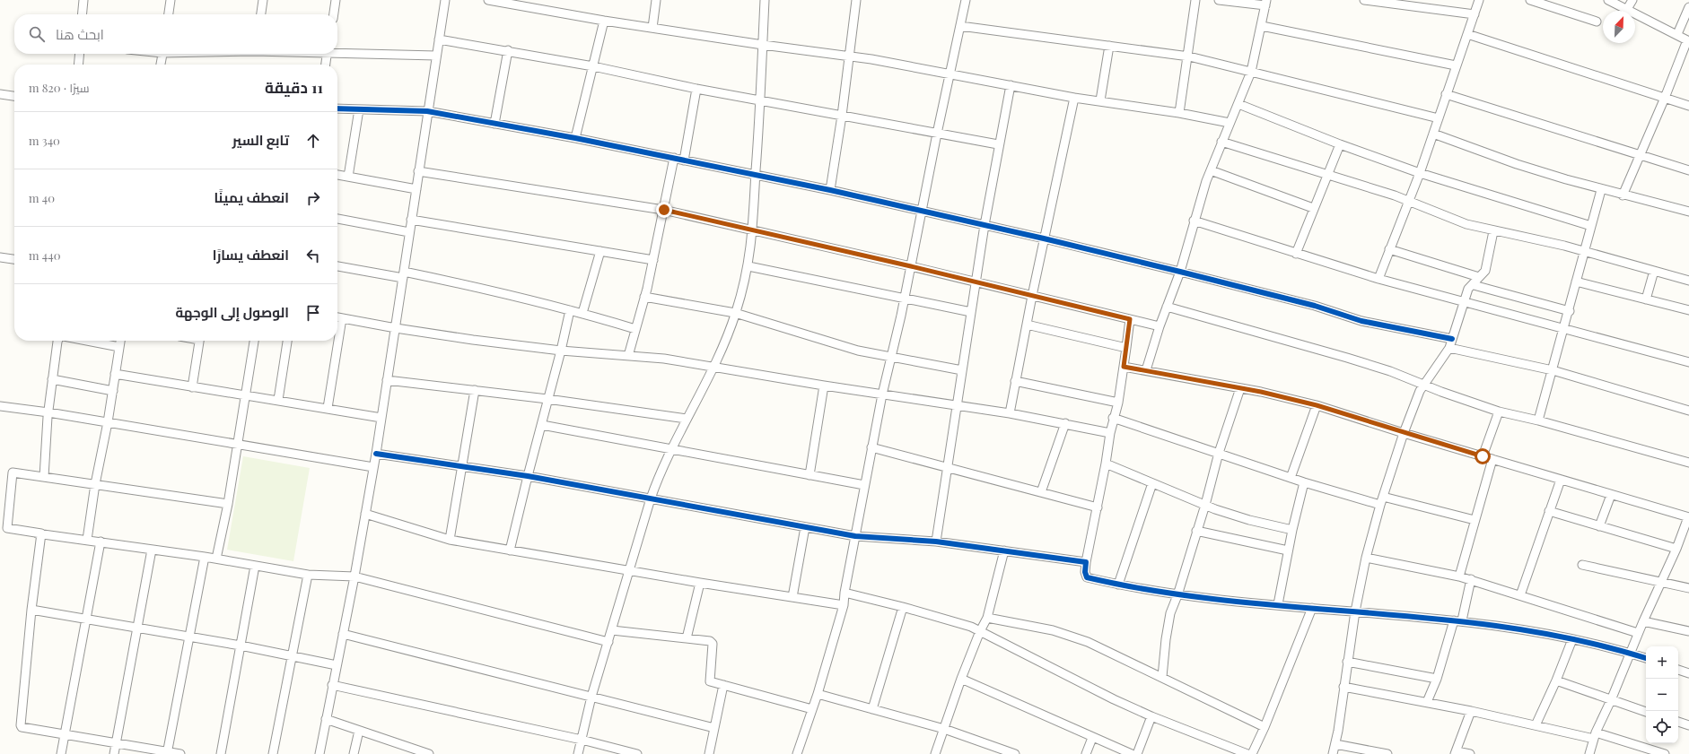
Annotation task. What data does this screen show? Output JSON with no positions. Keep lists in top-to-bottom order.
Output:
{
  "north": "top right",
  "page": {
    "search": "ابحث هنا",
    "heading": ["11 دقيقة", "سيرًا · 820 m"],
    "list": [
      ["تابع السير", "340 m"],
      ["انعطف يمينًا", "40 m"],
      ["انعطف يسارًا", "440 m"],
      "الوصول إلى الوجهة"
    ],
    "map_buttons": ["+", "−"]
  }
}
